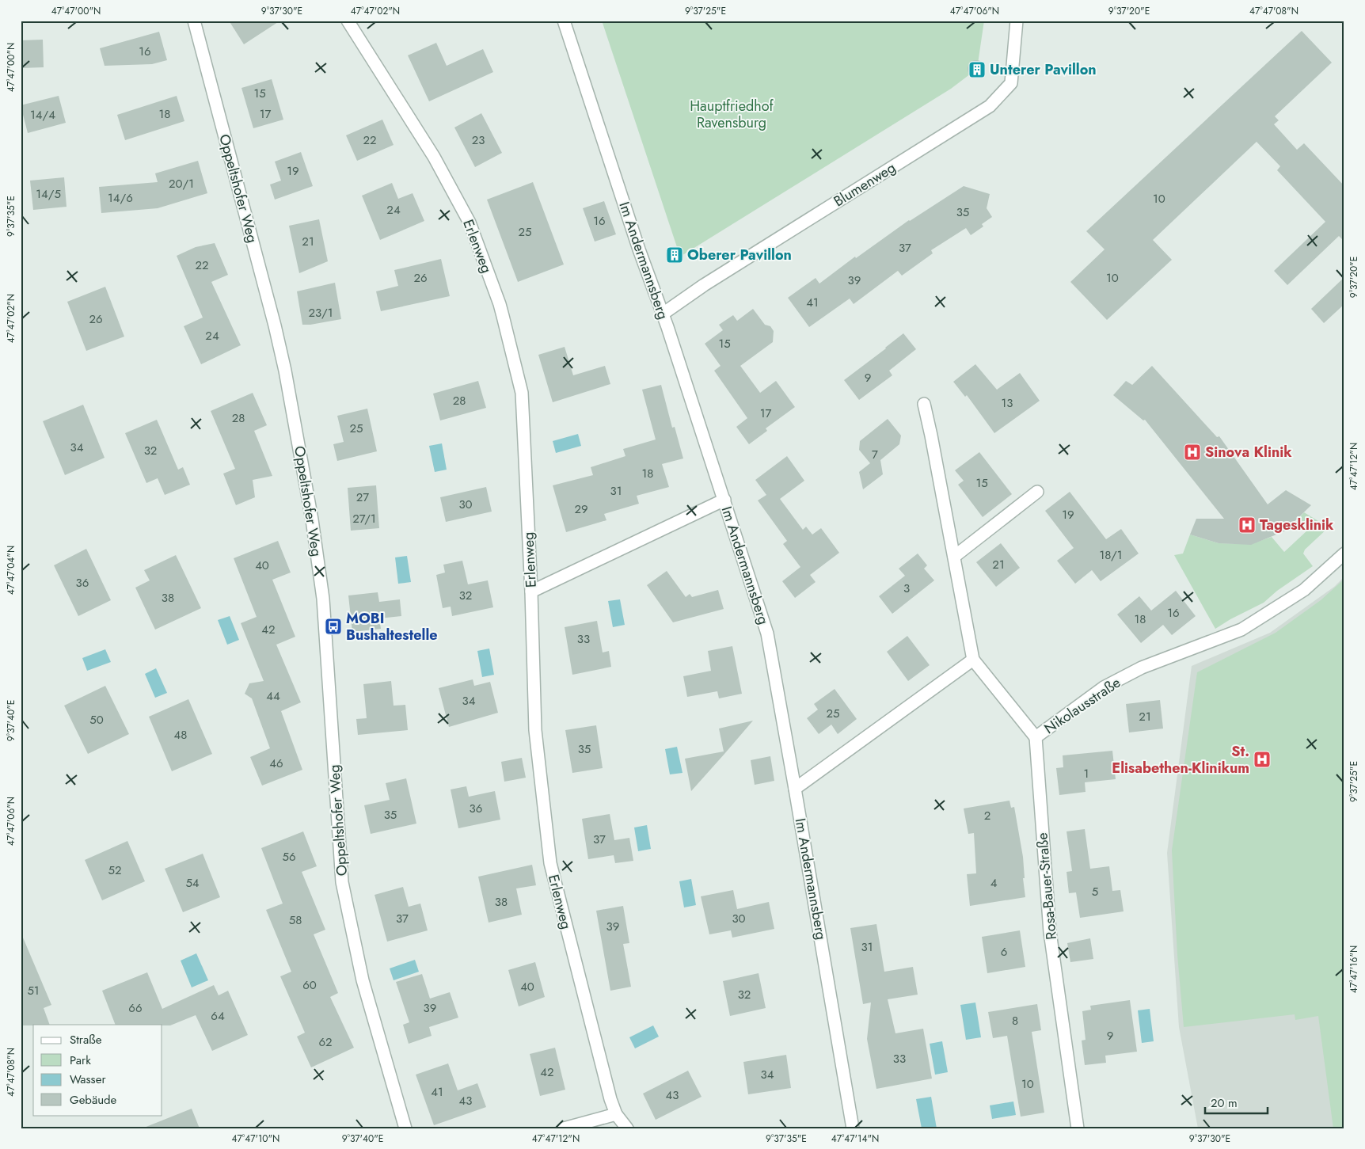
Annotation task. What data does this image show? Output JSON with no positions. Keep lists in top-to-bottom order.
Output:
{
  "streets": {
    "street": [
      "Blumenweg",
      "Oppeltshofer Weg",
      "Erlenweg",
      "Im Andermannsberg",
      "Nikolausstraße",
      "Rosa-Bauer-Straße"
    ]
  },
  "crossings": [
    ["Blumenweg", "Im Andermannsberg"],
    ["Nikolausstraße", "Rosa-Bauer-Straße"]
  ],
  "parks": ["Hauptfriedhof Ravensburg"],
  "places": {
    "building": ["Unterer Pavillon", "Oberer Pavillon"],
    "hospital": ["Sinova Klinik", "Tagesklinik", "St. Elisabethen-Klinikum"],
    "bus stop": ["MOBI Bushaltestelle"]
  },
  "house_numbers": [
    "16",
    "15",
    "18",
    "17",
    "14/4",
    "22",
    "23",
    "19",
    "20/1",
    "14/5",
    "14/6",
    "10",
    "24",
    "35",
    "16",
    "25",
    "21",
    "37",
    "22",
    "26",
    "10",
    "39",
    "41",
    "23/1",
    "26",
    "24",
    "15",
    "9",
    "28",
    "13",
    "17",
    "28",
    "25",
    "34",
    "32",
    "7",
    "18",
    "15",
    "31",
    "27",
    "30",
    "29",
    "19",
    "27/1",
    "18/1",
    "21",
    "40",
    "36",
    "3",
    "32",
    "38",
    "16",
    "18",
    "42",
    "33",
    "44",
    "34",
    "25",
    "21",
    "50",
    "48",
    "35",
    "46",
    "1",
    "36",
    "35",
    "2",
    "37",
    "56",
    "52",
    "54",
    "4",
    "5",
    "38",
    "37",
    "30",
    "58",
    "39",
    "31",
    "6",
    "60",
    "40",
    "51",
    "32",
    "66",
    "39",
    "64",
    "8",
    "9",
    "62",
    "33",
    "42",
    "34",
    "10",
    "41",
    "43",
    "43"
  ],
  "legend": [
    "Straße",
    "Park",
    "Wasser",
    "Gebäude"
  ],
  "scale_bar": "20 m",
  "coordinates": [
    "47°47'00\"N",
    "9°37'30\"E",
    "47°47'02\"N",
    "9°37'25\"E",
    "47°47'06\"N",
    "9°37'20\"E",
    "47°47'08\"N",
    "9°37'35\"E",
    "47°47'12\"N",
    "47°47'04\"N",
    "9°37'40\"E",
    "47°47'16\"N",
    "47°47'10\"N",
    "47°47'14\"N"
  ]
}
